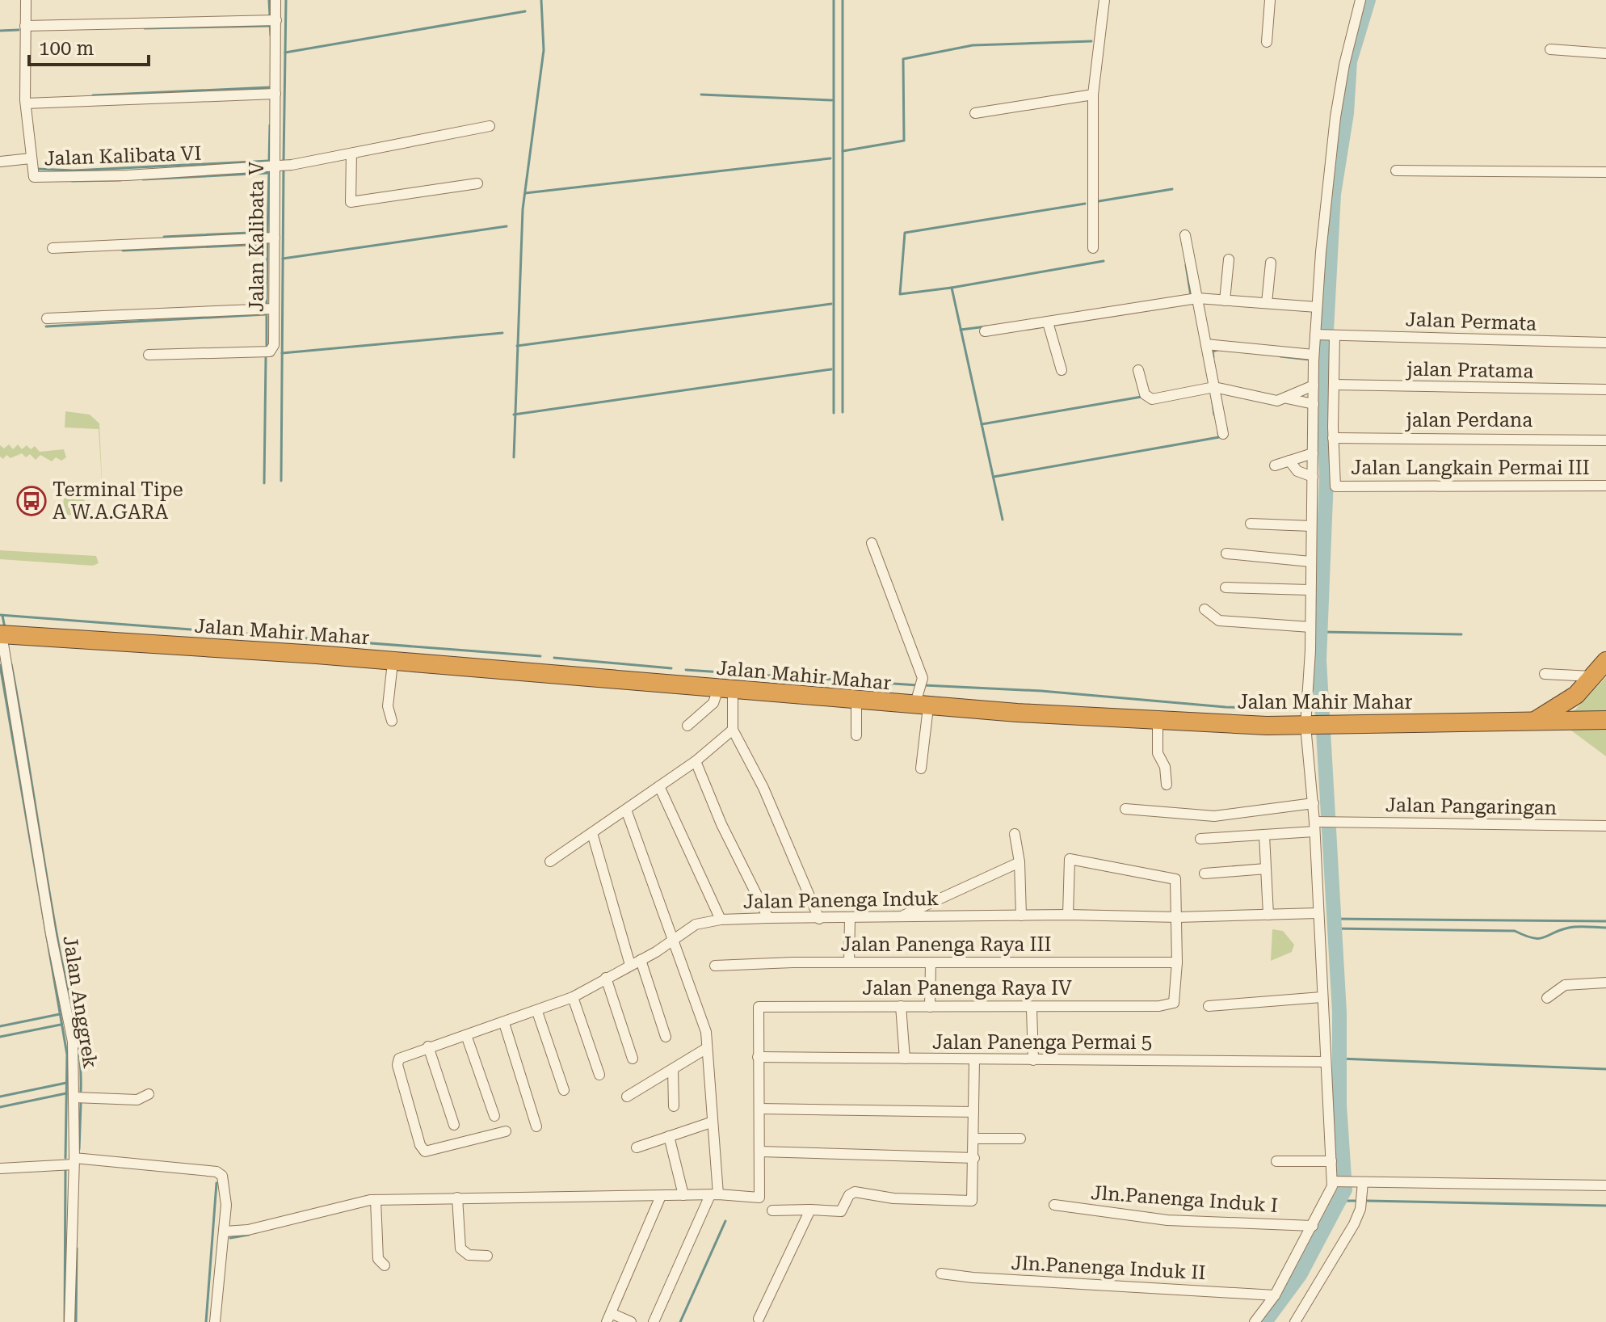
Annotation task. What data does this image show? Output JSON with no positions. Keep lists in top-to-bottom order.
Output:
{
  "streets": {
    "highway": ["Jalan Mahir Mahar"],
    "street": [
      "Jalan Kalibata VI",
      "Jalan Kalibata V",
      "Jalan Permata",
      "jalan Pratama",
      "jalan Perdana",
      "Jalan Langkain Permai III",
      "Jalan Pangaringan",
      "Jalan Panenga Induk",
      "Jalan Panenga Raya III",
      "Jalan Panenga Raya IV",
      "Jalan Anggrek",
      "Jalan Panenga Permai 5",
      "Jln.Panenga Induk I",
      "Jln.Panenga Induk II"
    ]
  },
  "crossings": [
    ["Jalan Kalibata VI", "Jalan Kalibata V"],
    ["jalan Perdana", "Jalan Langkain Permai III"],
    ["Jalan Mahir Mahar", "Jalan Anggrek"],
    ["Jalan Panenga Raya III", "Jalan Panenga Raya IV"],
    ["Jalan Panenga Raya IV", "Jalan Panenga Permai 5"]
  ],
  "places": {
    "bus stop": ["Terminal Tipe A W.A.GARA"]
  },
  "scale_bar": "100 m"
}
